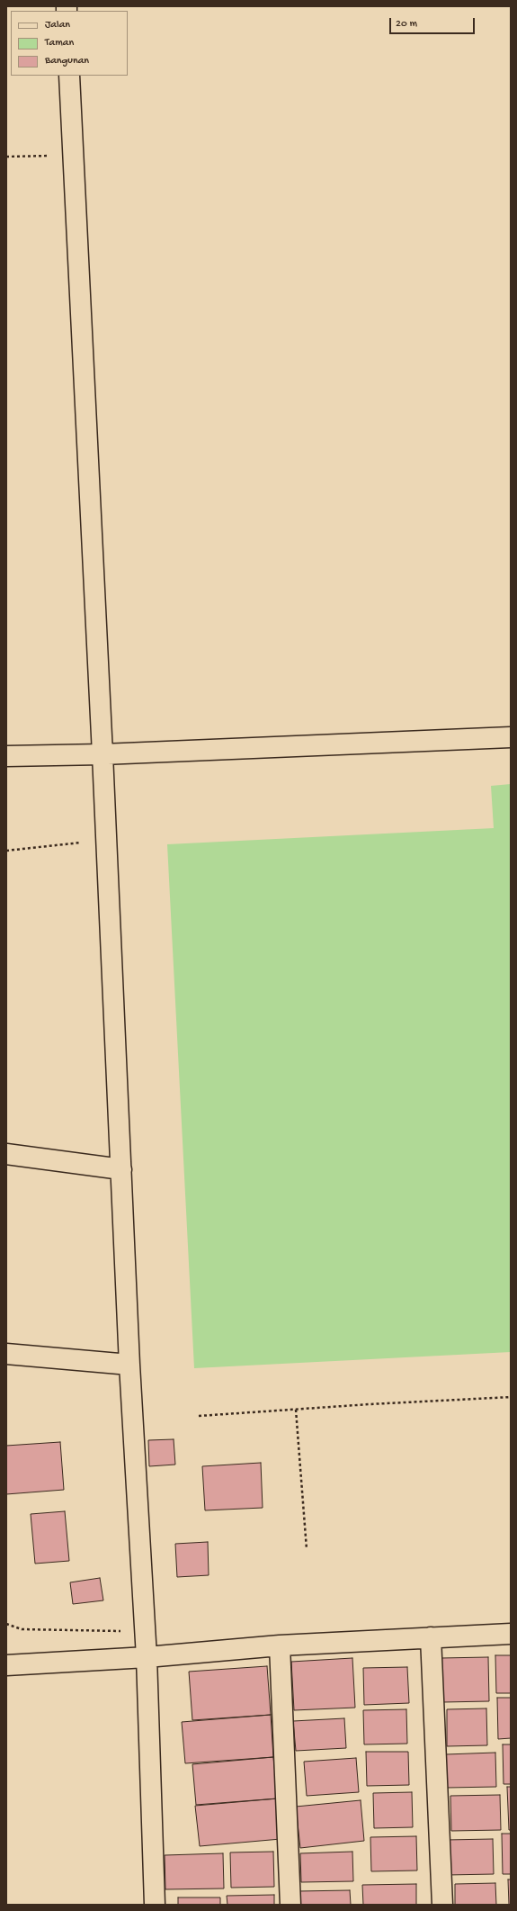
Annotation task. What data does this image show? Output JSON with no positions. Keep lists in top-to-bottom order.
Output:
{
  "legend": ["Jalan", "Taman", "Bangunan"],
  "scale_bar": "20 m"
}
